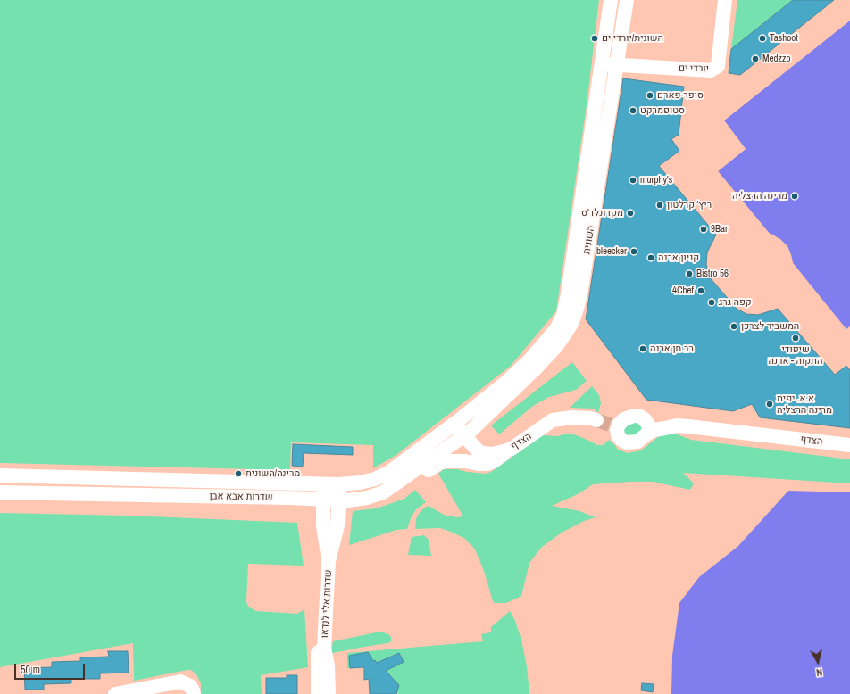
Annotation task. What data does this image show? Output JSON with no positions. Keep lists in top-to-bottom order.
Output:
{
  "streets": {
    "street": [
      "יורדי ים",
      "השונית",
      "הצדף",
      "שדרות אבא אבן",
      "שדרות אלי לנדאו"
    ]
  },
  "crossings": [
    ["יורדי ים", "השונית"],
    ["השונית", "הצדף"],
    ["השונית", "שדרות אבא אבן"],
    ["הצדף", "שדרות אבא אבן"],
    ["שדרות אבא אבן", "שדרות אלי לנדאו"]
  ],
  "places": [
    "השונית/יורדי ים",
    "Tashoot",
    "Medzzo",
    "סופר-פארם",
    "סטופמרקט",
    "murphy's",
    "מרינה הרצליה",
    "ריץ׳ קרלטון",
    "מקדונלד'ס",
    "9Bar",
    "bleecker",
    "קניון ארנה",
    "Bistro 56",
    "4Chef",
    "קפה גרג",
    "המשביר לצרכן",
    "שיפודי התקוה - ארנה",
    "רב חן ארנה",
    "א.א. יפית מרינה הרצליה",
    "מרינה/השונית"
  ],
  "scale_bar": "50 m",
  "north": "bottom"
}
